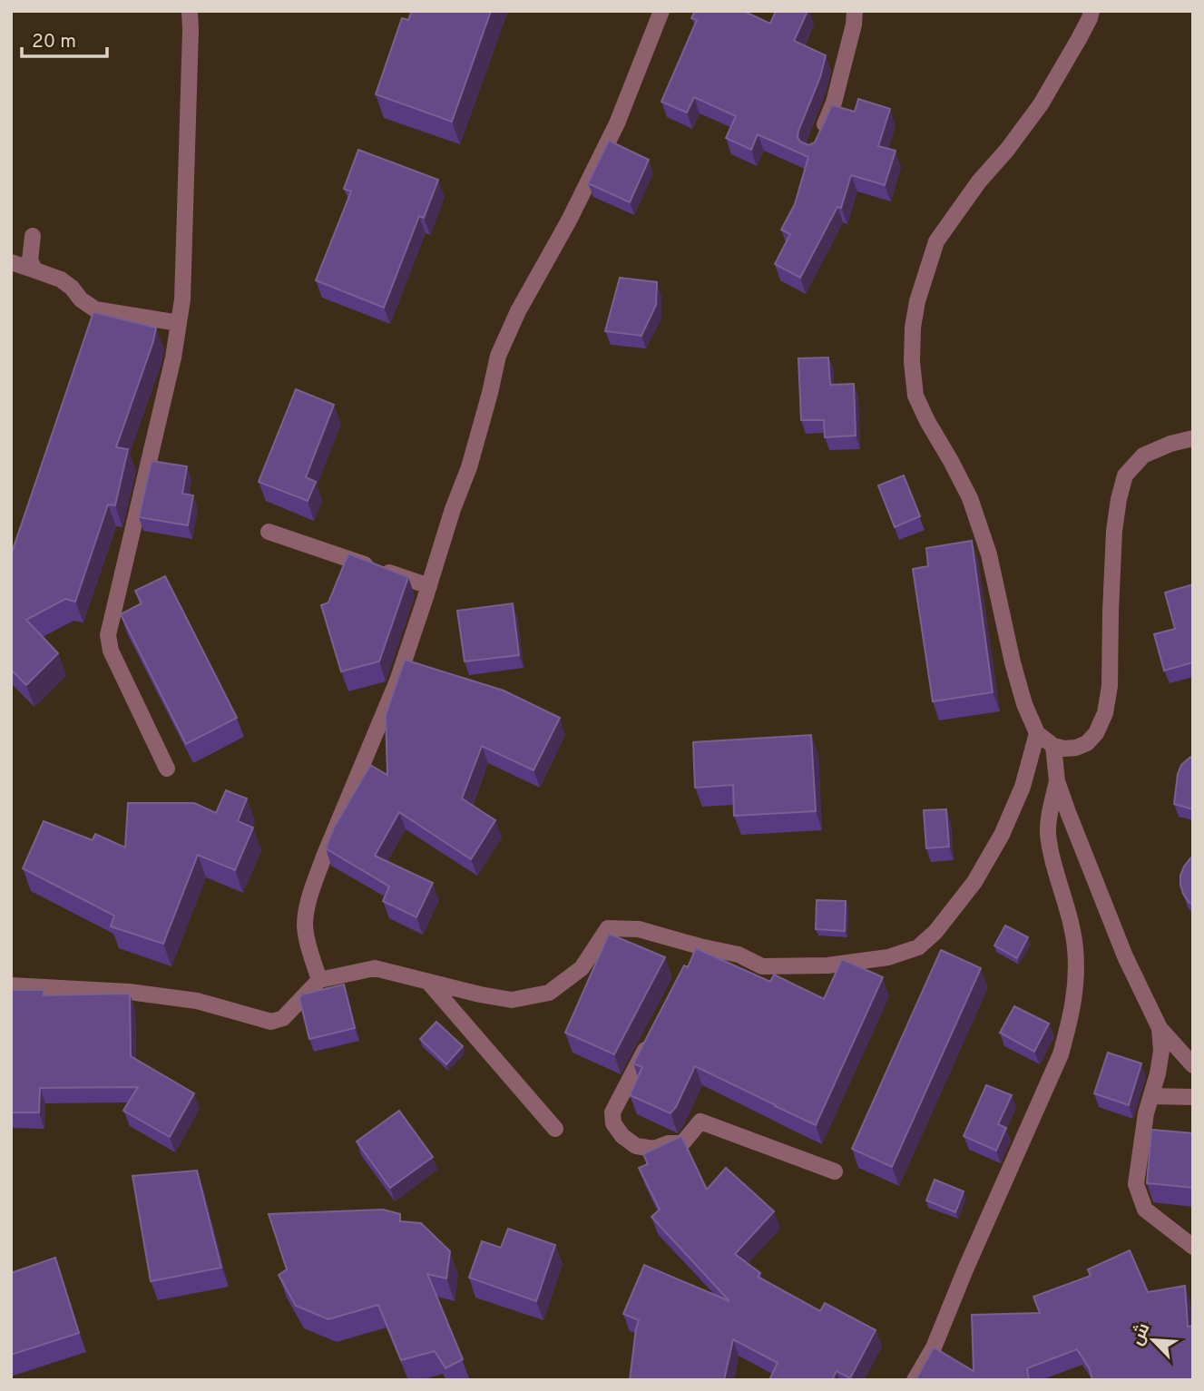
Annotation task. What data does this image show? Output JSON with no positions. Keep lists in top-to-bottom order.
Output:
{
  "scale_bar": "20 m",
  "north": "top left"
}
